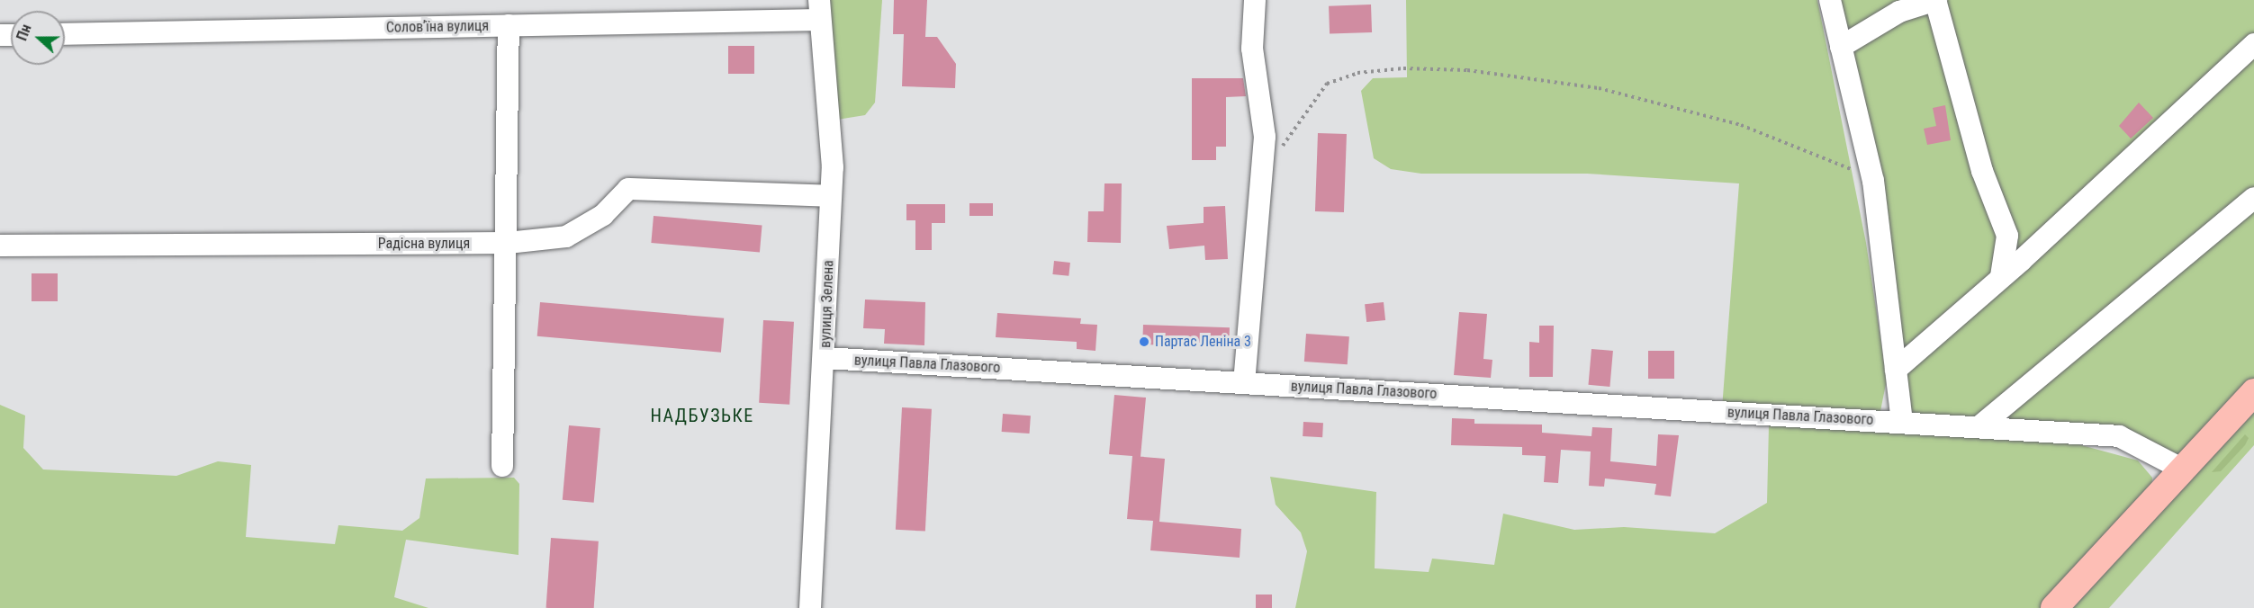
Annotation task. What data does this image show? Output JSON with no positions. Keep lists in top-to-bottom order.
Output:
{
  "streets": {
    "street": [
      "Соловʼїна вулиця",
      "Радісна вулиця",
      "вулиця Зелена",
      "вулиця Павла Глазового"
    ]
  },
  "crossings": [
    ["Соловʼїна вулиця", "вулиця Зелена"],
    ["Радісна вулиця", "вулиця Зелена"],
    ["вулиця Зелена", "вулиця Павла Глазового"]
  ],
  "districts": ["НАДБУЗЬКЕ"],
  "places": ["Партас Леніна 3"],
  "north": "left"
}
